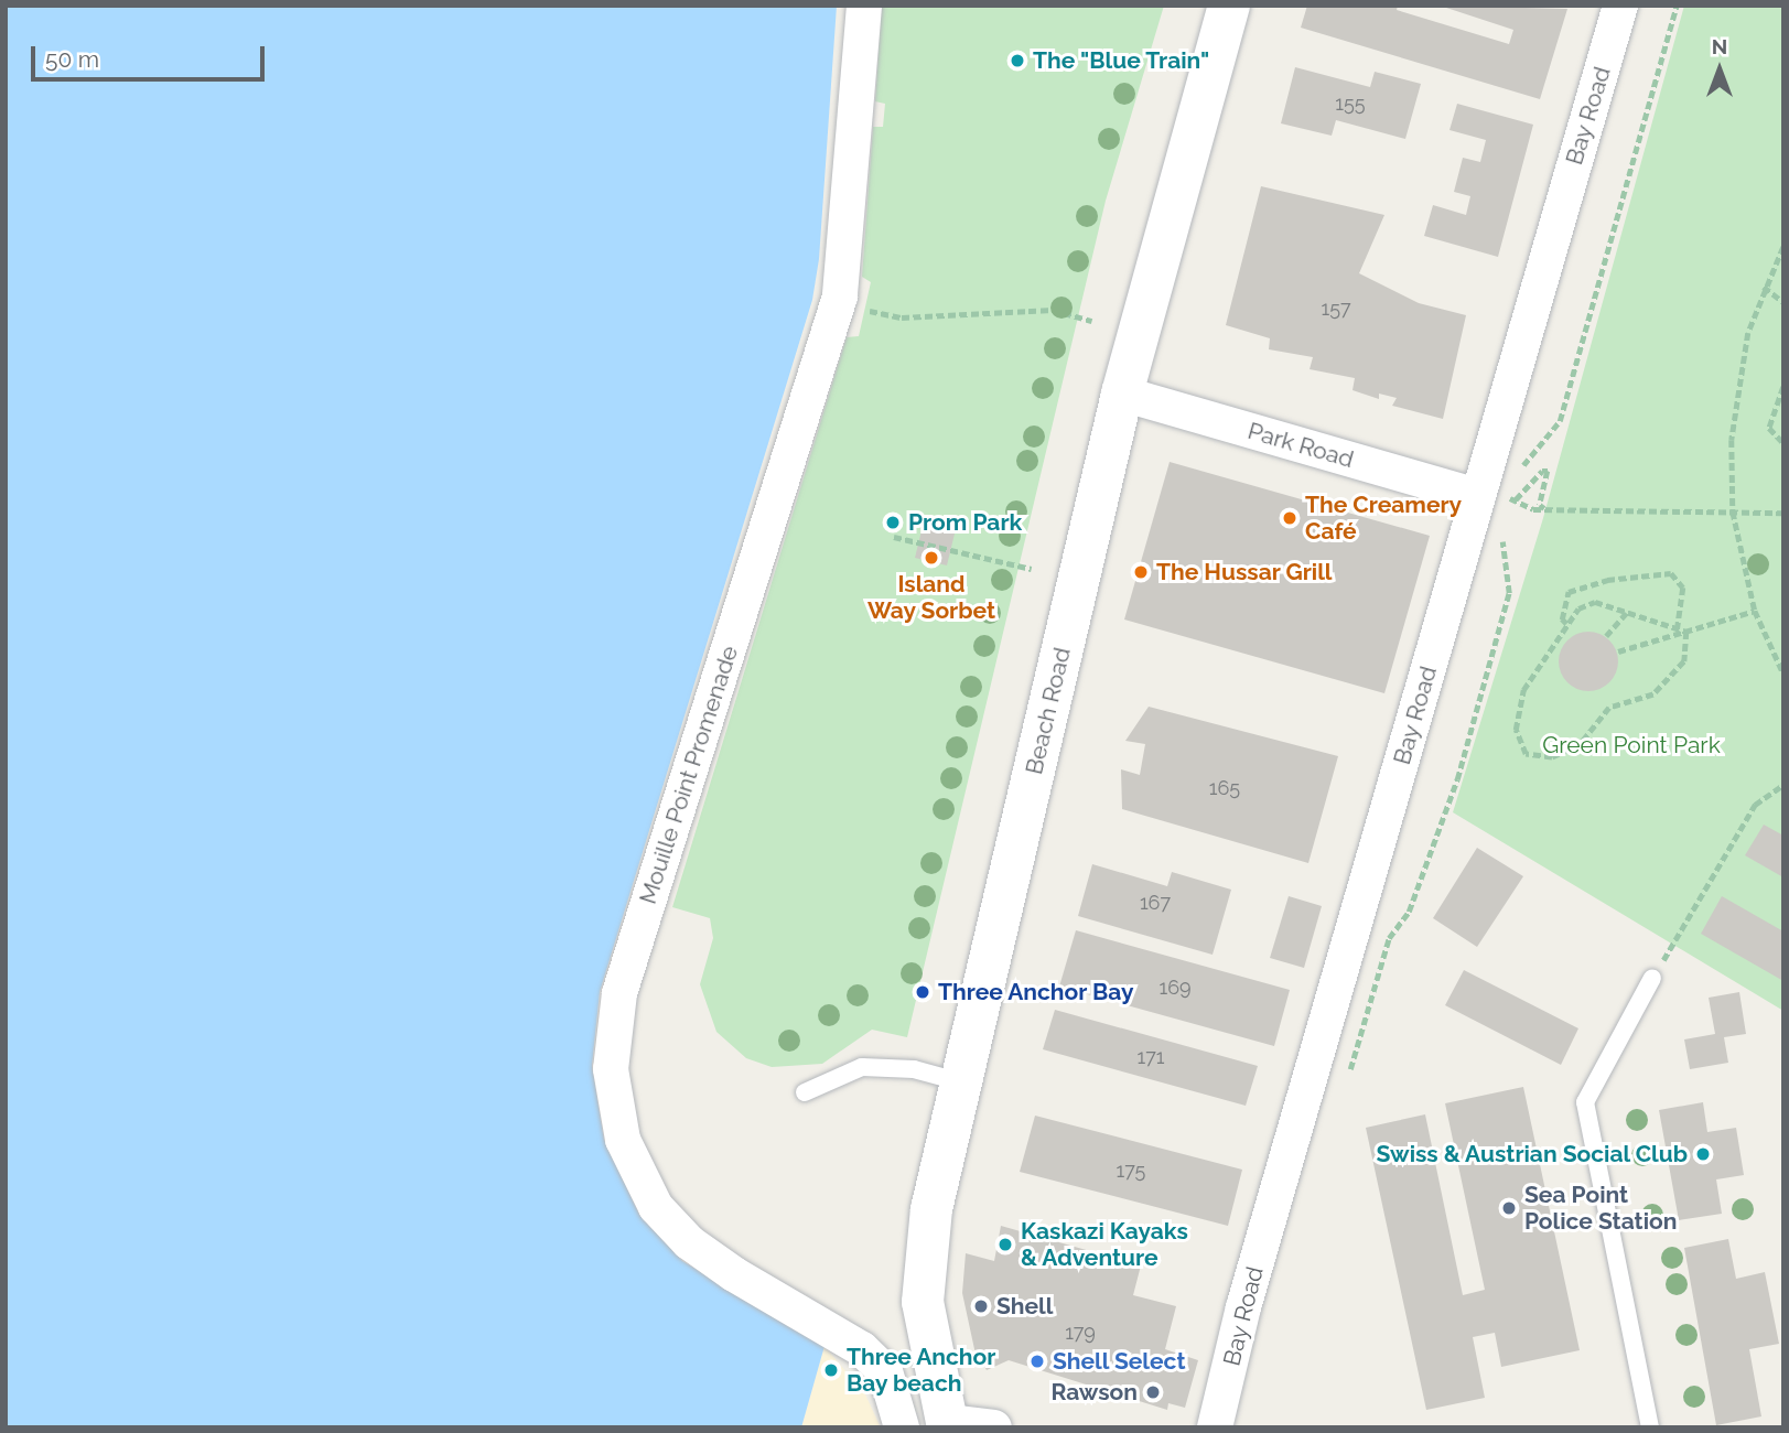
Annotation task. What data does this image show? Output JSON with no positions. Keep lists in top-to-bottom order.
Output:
{
  "streets": {
    "street": [
      "Bay Road",
      "Park Road",
      "Beach Road",
      "Mouille Point Promenade"
    ]
  },
  "crossings": [
    ["Bay Road", "Park Road"],
    ["Park Road", "Beach Road"]
  ],
  "parks": ["Green Point Park"],
  "places": [
    "The \"Blue Train\"",
    "The Creamery Café",
    "Prom Park",
    "Island Way Sorbet",
    "The Hussar Grill",
    "Three Anchor Bay",
    "Swiss & Austrian Social Club",
    "Sea Point Police Station",
    "Kaskazi Kayaks & Adventure",
    "Shell",
    "Shell Select",
    "Three Anchor Bay beach",
    "Rawson"
  ],
  "house_numbers": [
    "155",
    "157",
    "165",
    "167",
    "169",
    "171",
    "175",
    "179"
  ],
  "scale_bar": "50 m",
  "north": "top"
}
